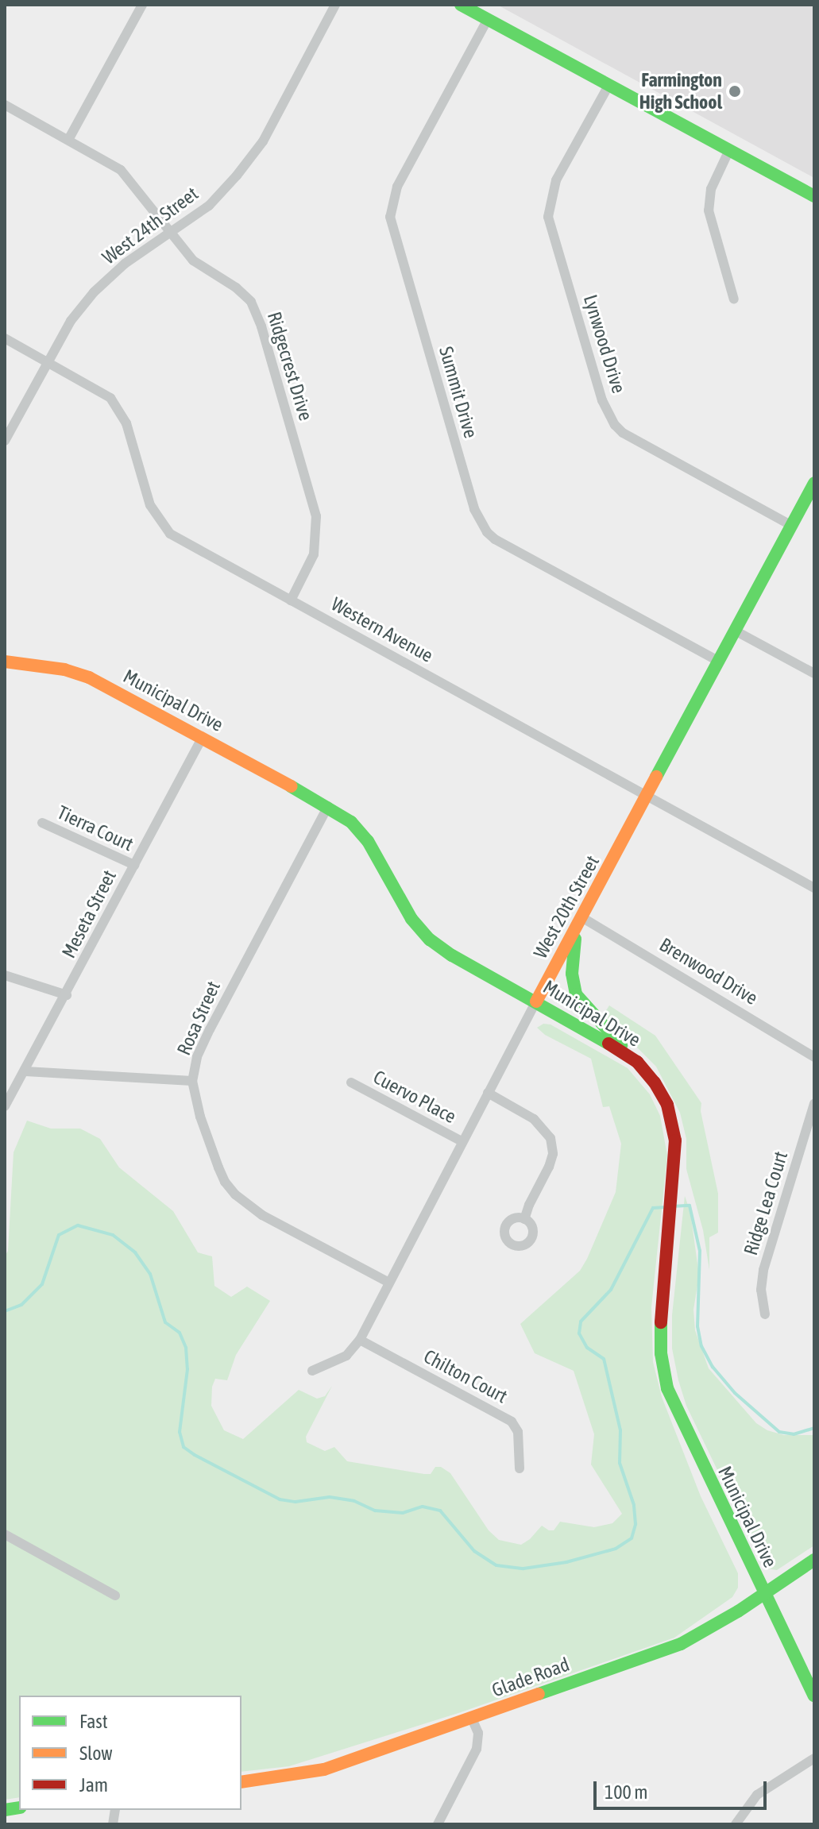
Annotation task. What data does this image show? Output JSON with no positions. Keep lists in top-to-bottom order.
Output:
{
  "streets": {
    "street": [
      "West 24th Street",
      "Lynwood Drive",
      "Ridgecrest Drive",
      "Summit Drive",
      "Western Avenue",
      "Municipal Drive",
      "Tierra Court",
      "West 20th Street",
      "Meseta Street",
      "Brenwood Drive",
      "Rosa Street",
      "Cuervo Place",
      "Ridge Lea Court",
      "Chilton Court",
      "Glade Road"
    ]
  },
  "crossings": [
    ["West 24th Street", "Ridgecrest Drive"],
    ["West 24th Street", "Western Avenue"],
    ["Lynwood Drive", "West 20th Street"],
    ["Ridgecrest Drive", "Western Avenue"],
    ["Summit Drive", "West 20th Street"],
    ["Western Avenue", "West 20th Street"],
    ["Municipal Drive", "West 20th Street"],
    ["Municipal Drive", "Meseta Street"],
    ["Municipal Drive", "Rosa Street"],
    ["Municipal Drive", "Glade Road"],
    ["Tierra Court", "Meseta Street"],
    ["West 20th Street", "Brenwood Drive"],
    ["West 20th Street", "Rosa Street"],
    ["West 20th Street", "Cuervo Place"],
    ["West 20th Street", "Chilton Court"]
  ],
  "places": ["Farmington High School"],
  "legend": ["Fast", "Slow", "Jam"],
  "scale_bar": "100 m"
}
